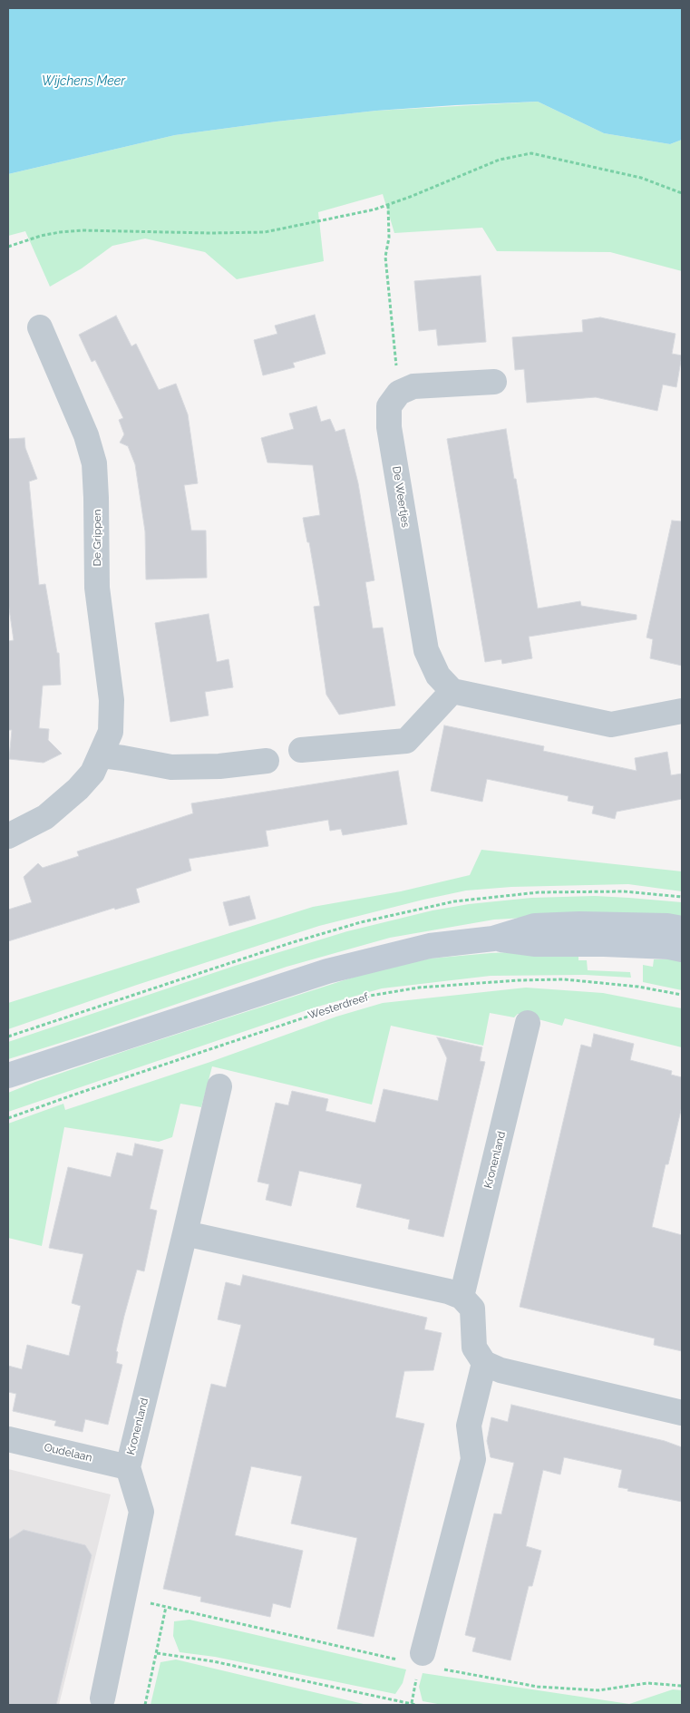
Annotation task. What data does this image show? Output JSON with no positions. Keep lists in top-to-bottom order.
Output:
{
  "streets": {
    "street": [
      "De Weertjes",
      "De Grippen",
      "Kronenland",
      "Oudelaan"
    ],
    "path": ["Westerdreef"]
  },
  "crossings": [
    ["Kronenland", "Oudelaan"]
  ],
  "water": ["Wijchens Meer"]
}
